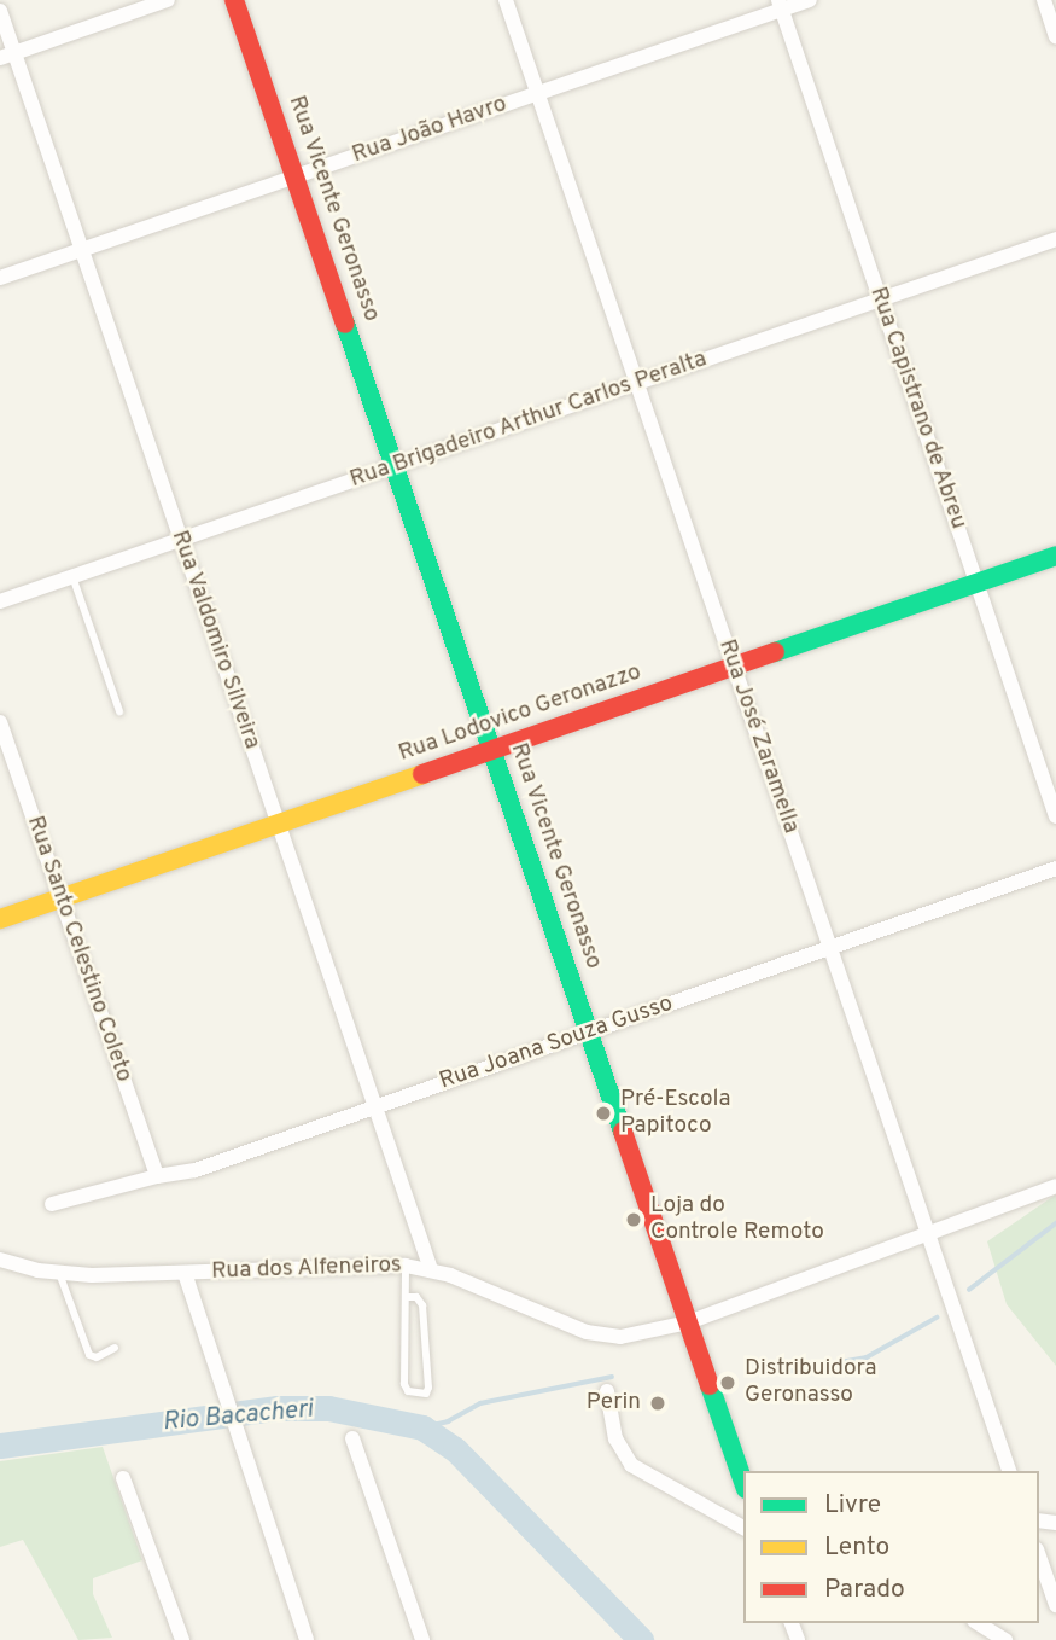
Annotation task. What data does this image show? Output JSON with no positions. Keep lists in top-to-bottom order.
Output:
{
  "streets": {
    "street": [
      "Rua João Havro",
      "Rua Vicente Geronasso",
      "Rua Capistrano de Abreu",
      "Rua Brigadeiro Arthur Carlos Peralta",
      "Rua Valdomiro Silveira",
      "Rua Lodovico Geronazzo",
      "Rua José Zaramella",
      "Rua Santo Celestino Coleto",
      "Rua Joana Souza Gusso",
      "Rua dos Alfeneiros"
    ]
  },
  "crossings": [
    ["Rua João Havro", "Rua Vicente Geronasso"],
    ["Rua João Havro", "Rua Capistrano de Abreu"],
    ["Rua João Havro", "Rua Valdomiro Silveira"],
    ["Rua João Havro", "Rua José Zaramella"],
    ["Rua Vicente Geronasso", "Rua Brigadeiro Arthur Carlos Peralta"],
    ["Rua Vicente Geronasso", "Rua Lodovico Geronazzo"],
    ["Rua Vicente Geronasso", "Rua Joana Souza Gusso"],
    ["Rua Vicente Geronasso", "Rua dos Alfeneiros"],
    ["Rua Capistrano de Abreu", "Rua Brigadeiro Arthur Carlos Peralta"],
    ["Rua Capistrano de Abreu", "Rua Lodovico Geronazzo"],
    ["Rua Brigadeiro Arthur Carlos Peralta", "Rua Valdomiro Silveira"],
    ["Rua Brigadeiro Arthur Carlos Peralta", "Rua José Zaramella"],
    ["Rua Valdomiro Silveira", "Rua Lodovico Geronazzo"],
    ["Rua Valdomiro Silveira", "Rua Joana Souza Gusso"],
    ["Rua Valdomiro Silveira", "Rua dos Alfeneiros"],
    ["Rua Lodovico Geronazzo", "Rua José Zaramella"],
    ["Rua Lodovico Geronazzo", "Rua Santo Celestino Coleto"],
    ["Rua José Zaramella", "Rua Joana Souza Gusso"],
    ["Rua Santo Celestino Coleto", "Rua Joana Souza Gusso"]
  ],
  "water": ["Rio Bacacheri"],
  "places": [
    "Pré-Escola Papitoco",
    "Loja do Controle Remoto",
    "Distribuidora Geronasso",
    "Perin"
  ],
  "legend": ["Livre", "Lento", "Parado"]
}
